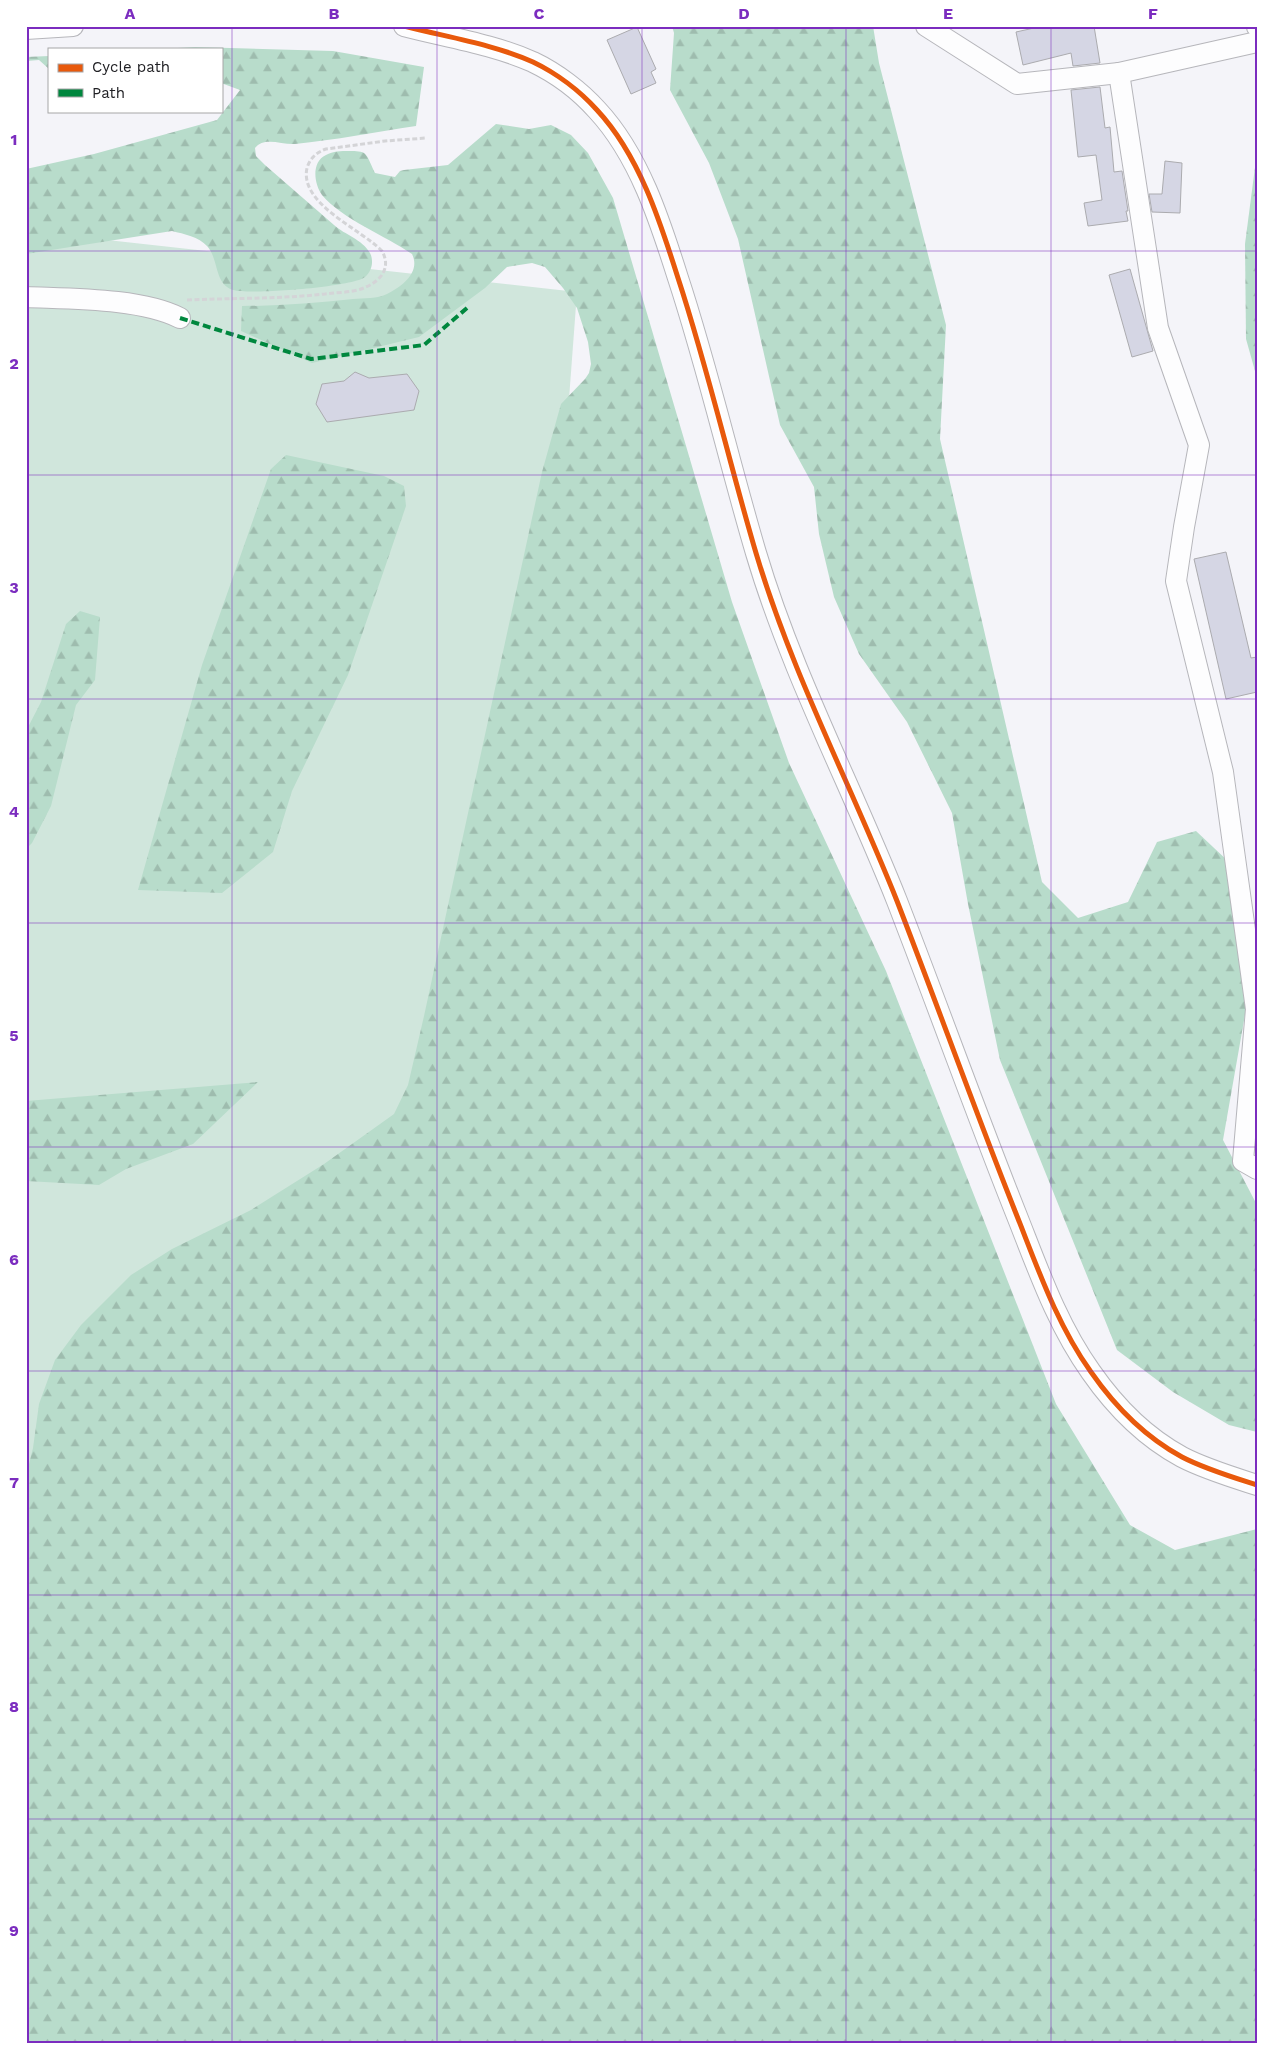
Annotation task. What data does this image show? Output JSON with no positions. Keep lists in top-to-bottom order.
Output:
{
  "legend": ["Cycle path", "Path"],
  "grid": {
    "columns": [
      "A",
      "B",
      "C",
      "D",
      "E",
      "F"
    ],
    "rows": [
      "1",
      "2",
      "3",
      "4",
      "5",
      "6",
      "7",
      "8",
      "9"
    ]
  }
}
